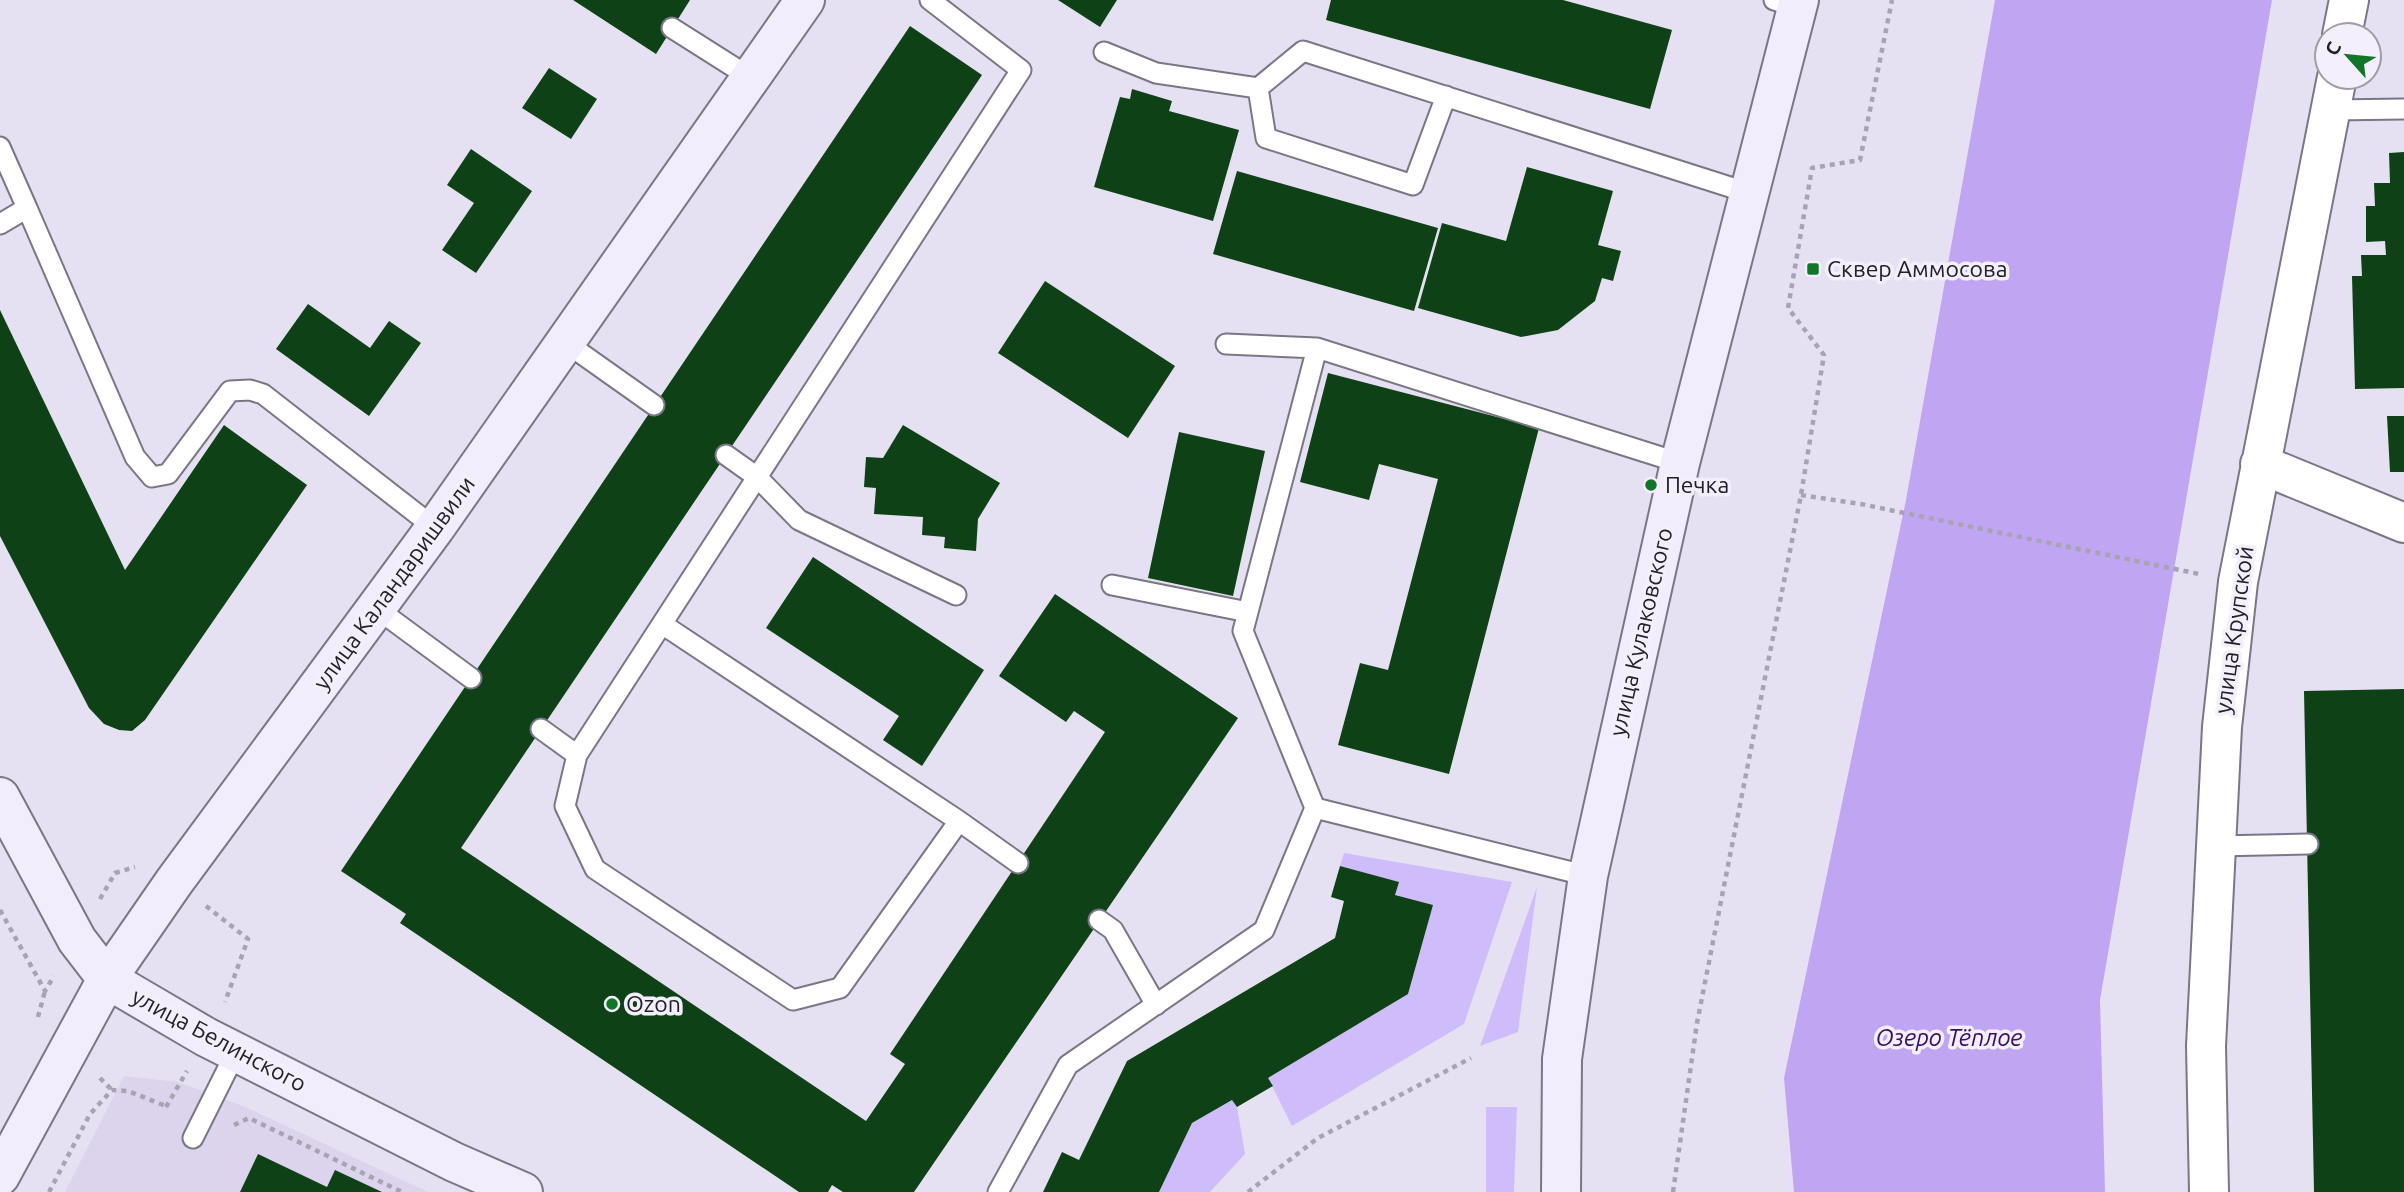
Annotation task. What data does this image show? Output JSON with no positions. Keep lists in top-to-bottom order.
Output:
{
  "streets": {
    "street": [
      "улица Каландаришвили",
      "улица Крупской",
      "улица Кулаковского",
      "улица Белинского"
    ]
  },
  "crossings": [
    ["улица Каландаришвили", "улица Белинского"]
  ],
  "water": ["Озеро Тёплое"],
  "places": {
    "transit": ["Сквер Аммосова"],
    "other": ["Печка", "Ozon"]
  },
  "north": "top left"
}
